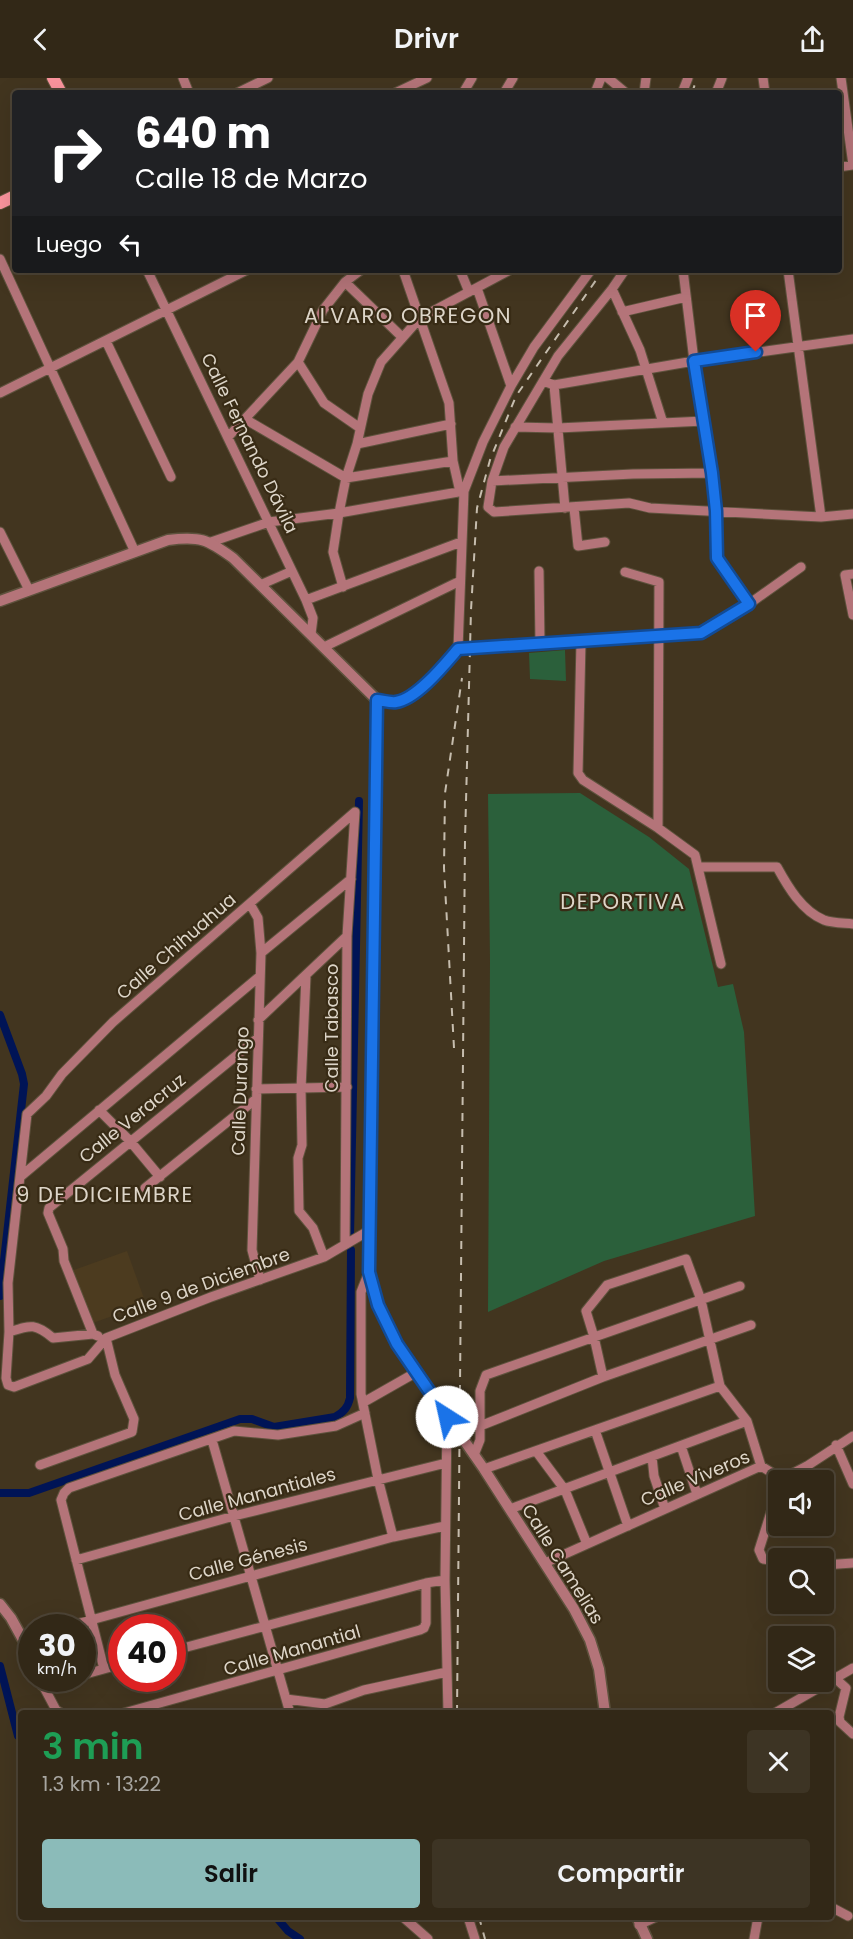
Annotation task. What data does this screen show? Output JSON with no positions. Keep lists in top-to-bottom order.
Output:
{
  "streets": {
    "street": [
      "Calle Fernando Dávila",
      "Calle Chihuahua",
      "Calle Tabasco",
      "Calle Durango",
      "Calle Veracruz",
      "Calle 9 de Diciembre",
      "Calle Viveros",
      "Calle Manantiales",
      "Calle Génesis",
      "Calle Camelias",
      "Calle Manantial"
    ]
  },
  "crossings": [
    ["Calle Chihuahua", "Calle Tabasco"],
    ["Calle Chihuahua", "Calle Durango"],
    ["Calle Tabasco", "Calle 9 de Diciembre"],
    ["Calle Durango", "Calle Veracruz"],
    ["Calle Durango", "Calle 9 de Diciembre"],
    ["Calle Viveros", "Calle Camelias"]
  ],
  "districts": ["ALVARO OBREGON", "DEPORTIVA", "9 DE DICIEMBRE"],
  "page": {
    "header": "Drivr",
    "turn": ["640 m", "Calle 18 de Marzo"],
    "then": "Luego",
    "speed": "30 km/h",
    "limit": "40",
    "heading": ["3 min", "1.3 km · 13:22"],
    "buttons": ["Salir", "Compartir"]
  }
}
